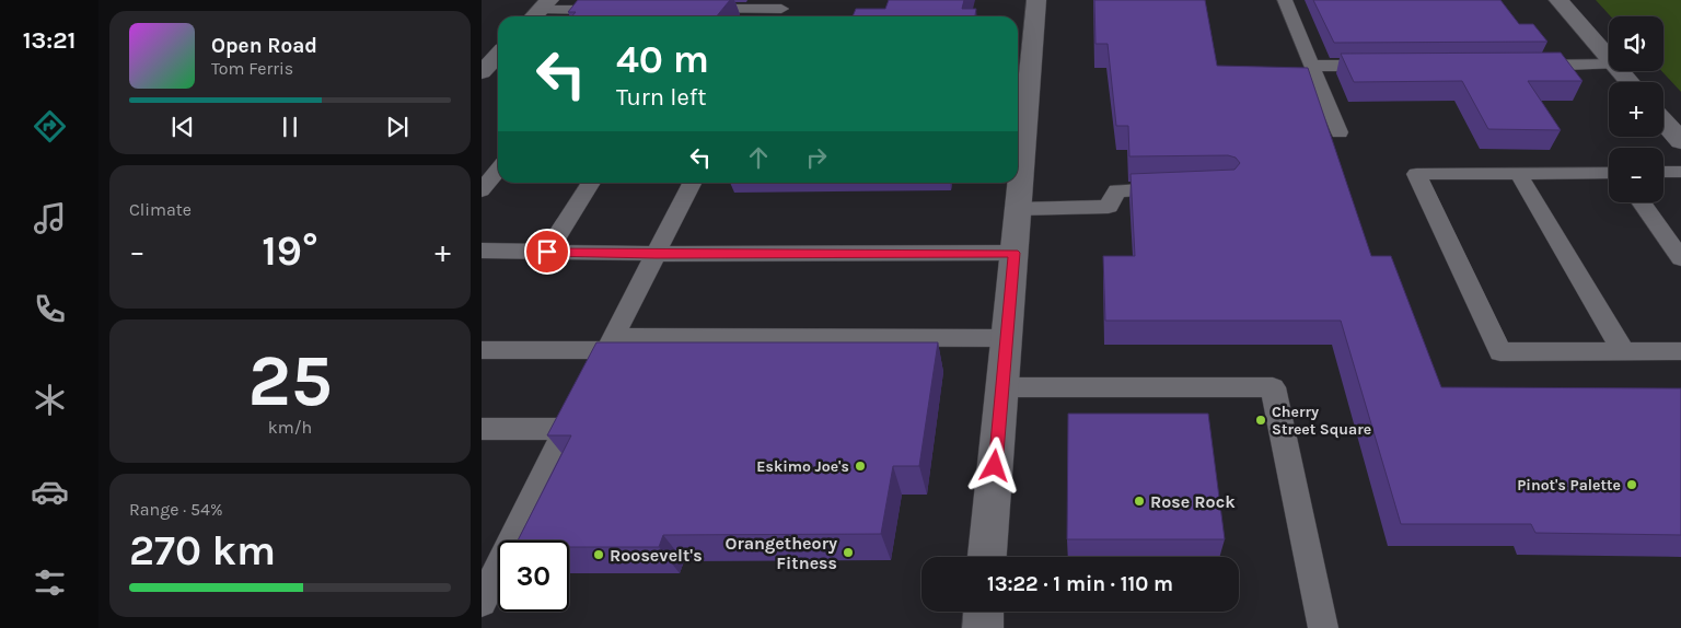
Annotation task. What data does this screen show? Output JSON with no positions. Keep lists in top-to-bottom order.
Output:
{
  "places": [
    "Cherry Street Square",
    "Eskimo Joe's",
    "Pinot's Palette",
    "Rose Rock",
    "Orangetheory Fitness",
    "Roosevelt's"
  ],
  "page": {
    "tabs": "13:21",
    "map_buttons": ["+", "−"],
    "turn": ["40 m", "Turn left"],
    "song": ["Open Road", "Tom Ferris"],
    "tile": [
      "Climate",
      ["25", "km/h"],
      ["Range · 54%", "270 km"]
    ],
    "heat": ["−", "19°", "+"],
    "limit": "30",
    "trip": "13:22 · 1 min · 110 m"
  }
}
